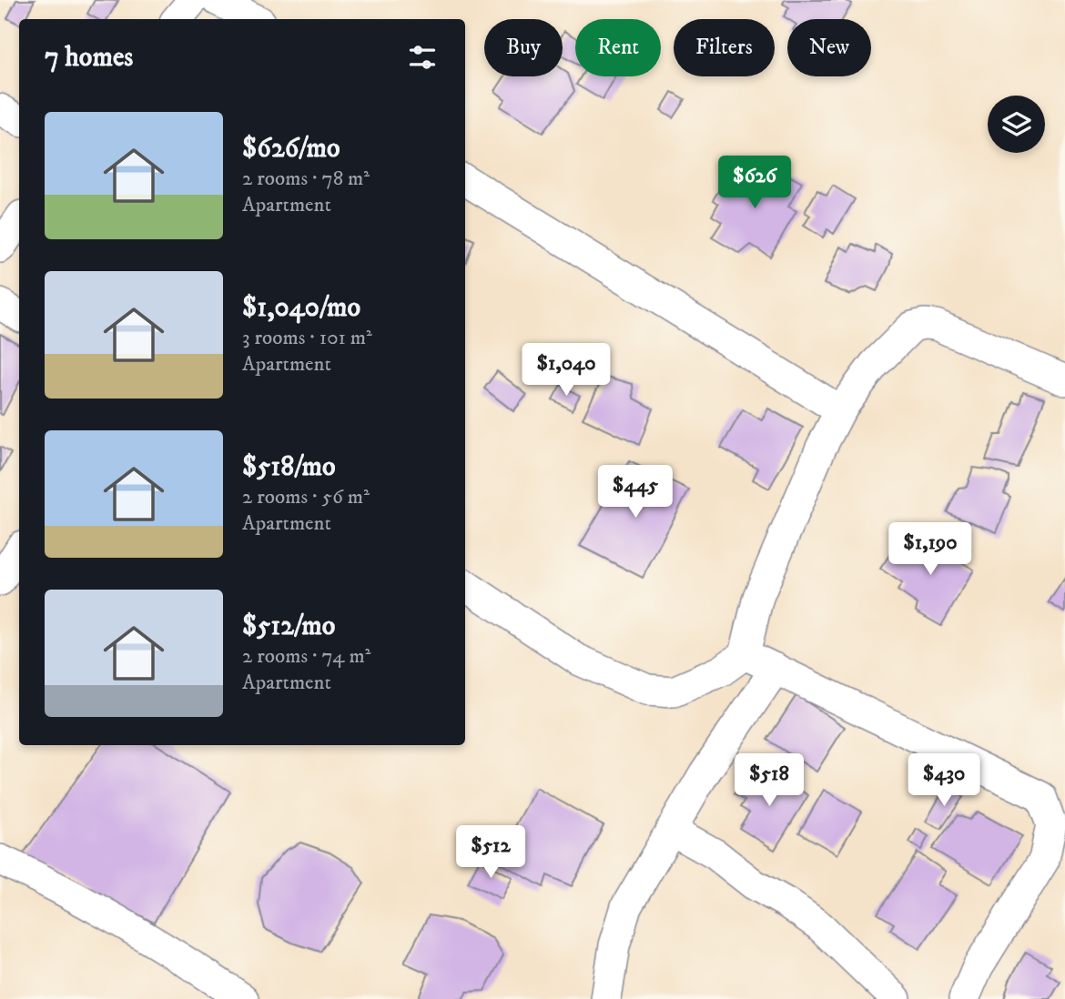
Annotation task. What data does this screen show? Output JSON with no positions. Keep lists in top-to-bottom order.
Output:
{
  "page": {
    "chip": [
      "Buy",
      "Rent",
      "Filters",
      "New"
    ],
    "heading": "7 homes",
    "list": [
      {
        "name": "$626/mo",
        "note": "2 rooms · 78 m² · Apartment"
      },
      {
        "name": "$1,040/mo",
        "note": "3 rooms · 101 m² · Apartment"
      },
      {
        "name": "$518/mo",
        "note": "2 rooms · 56 m² · Apartment"
      },
      {
        "name": "$512/mo",
        "note": "2 rooms · 74 m² · Apartment"
      }
    ],
    "price": [
      "$626",
      "$1,040",
      "$445",
      "$1,190",
      "$518",
      "$430",
      "$512"
    ]
  }
}
